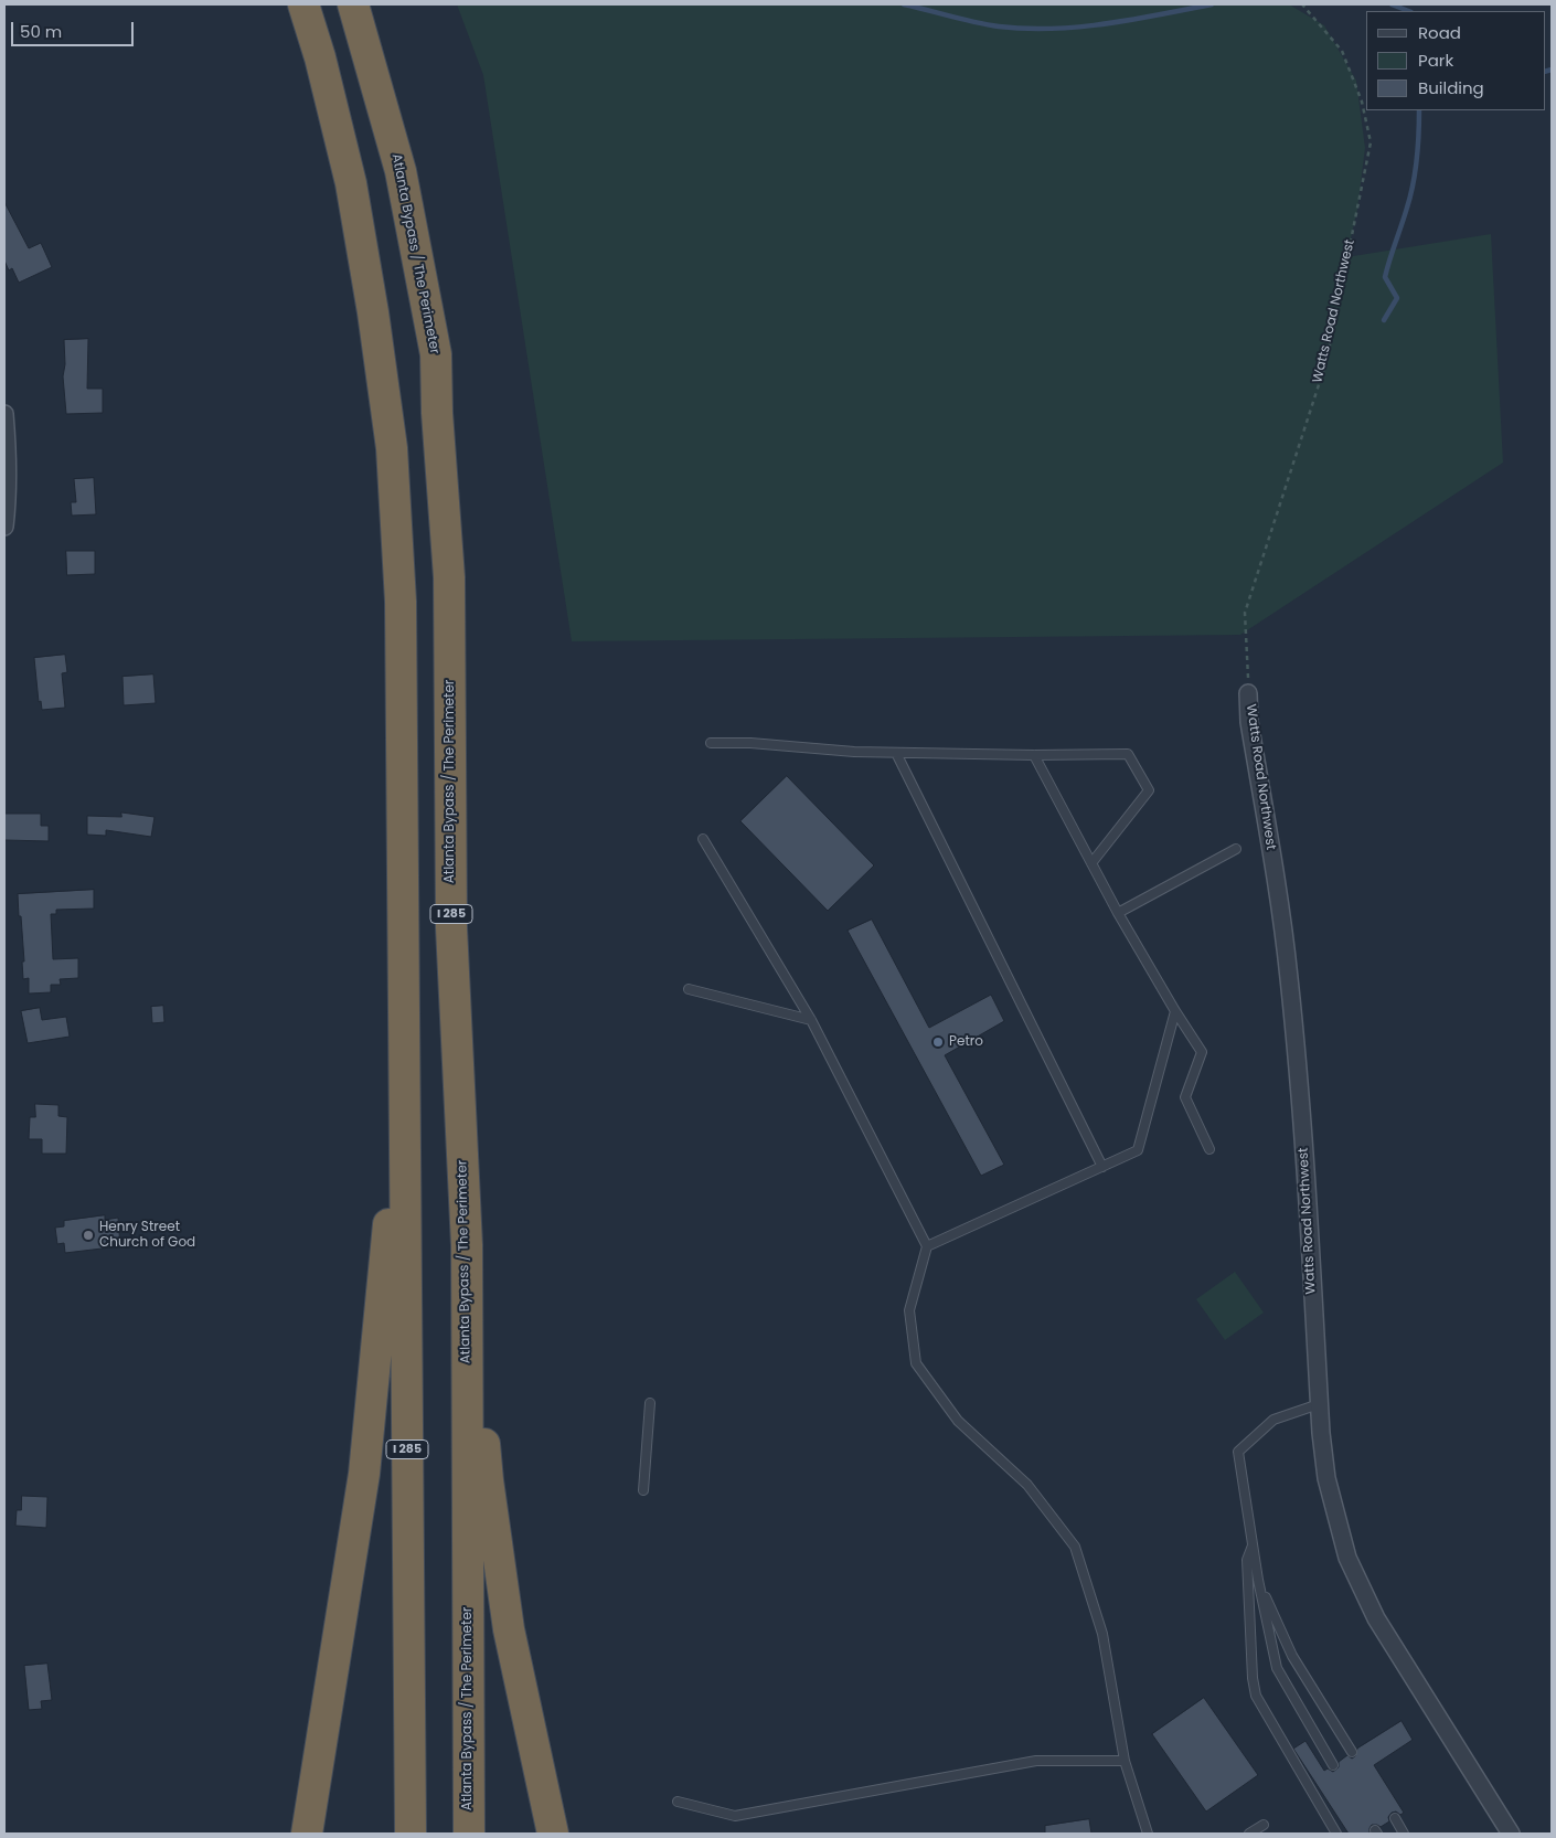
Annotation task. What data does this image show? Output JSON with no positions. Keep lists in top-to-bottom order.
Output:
{
  "streets": {
    "highway": ["Atlanta Bypass / The Perimeter", "I 285"],
    "street": ["Watts Road Northwest"]
  },
  "places": ["Petro", "Henry Street Church of God"],
  "legend": ["Road", "Park", "Building"],
  "scale_bar": "50 m"
}
